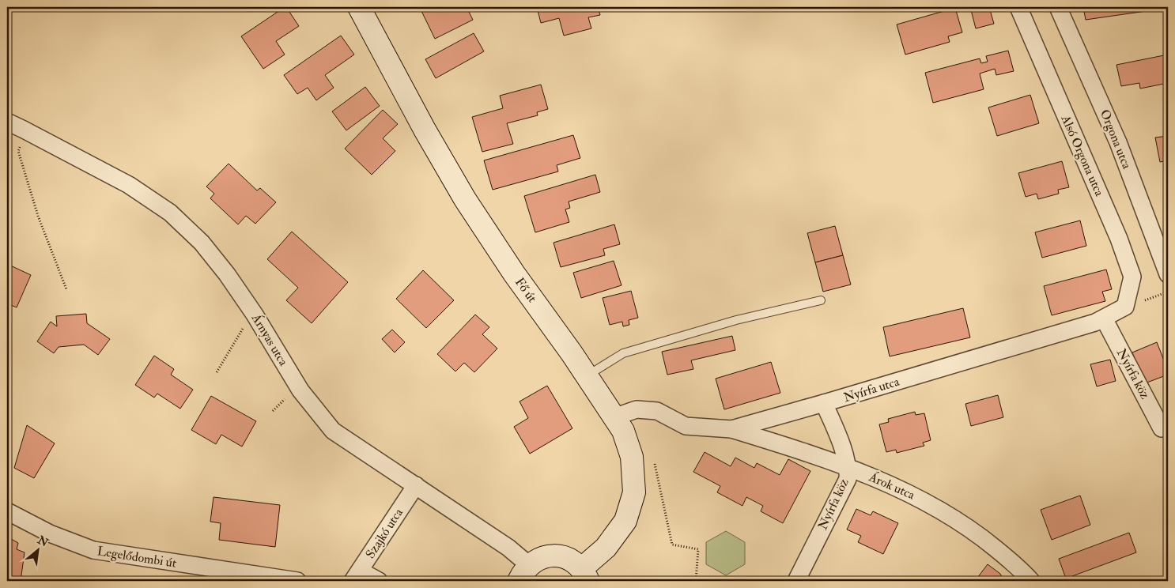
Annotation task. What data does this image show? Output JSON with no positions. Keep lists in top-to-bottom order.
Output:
{
  "streets": {
    "main road": ["Fő út"],
    "street": [
      "Orgona utca",
      "Alsó Orgona utca",
      "Árnyas utca",
      "Nyírfa köz",
      "Nyírfa utca",
      "Árok utca",
      "Szajkó utca",
      "Legelődombi út"
    ]
  },
  "crossings": [
    ["Alsó Orgona utca", "Nyírfa utca"],
    ["Fő út", "Nyírfa utca"],
    ["Árnyas utca", "Szajkó utca"],
    ["Nyírfa köz", "Nyírfa utca"],
    ["Nyírfa köz", "Árok utca"],
    ["Nyírfa utca", "Árok utca"]
  ],
  "north": "top right"
}
